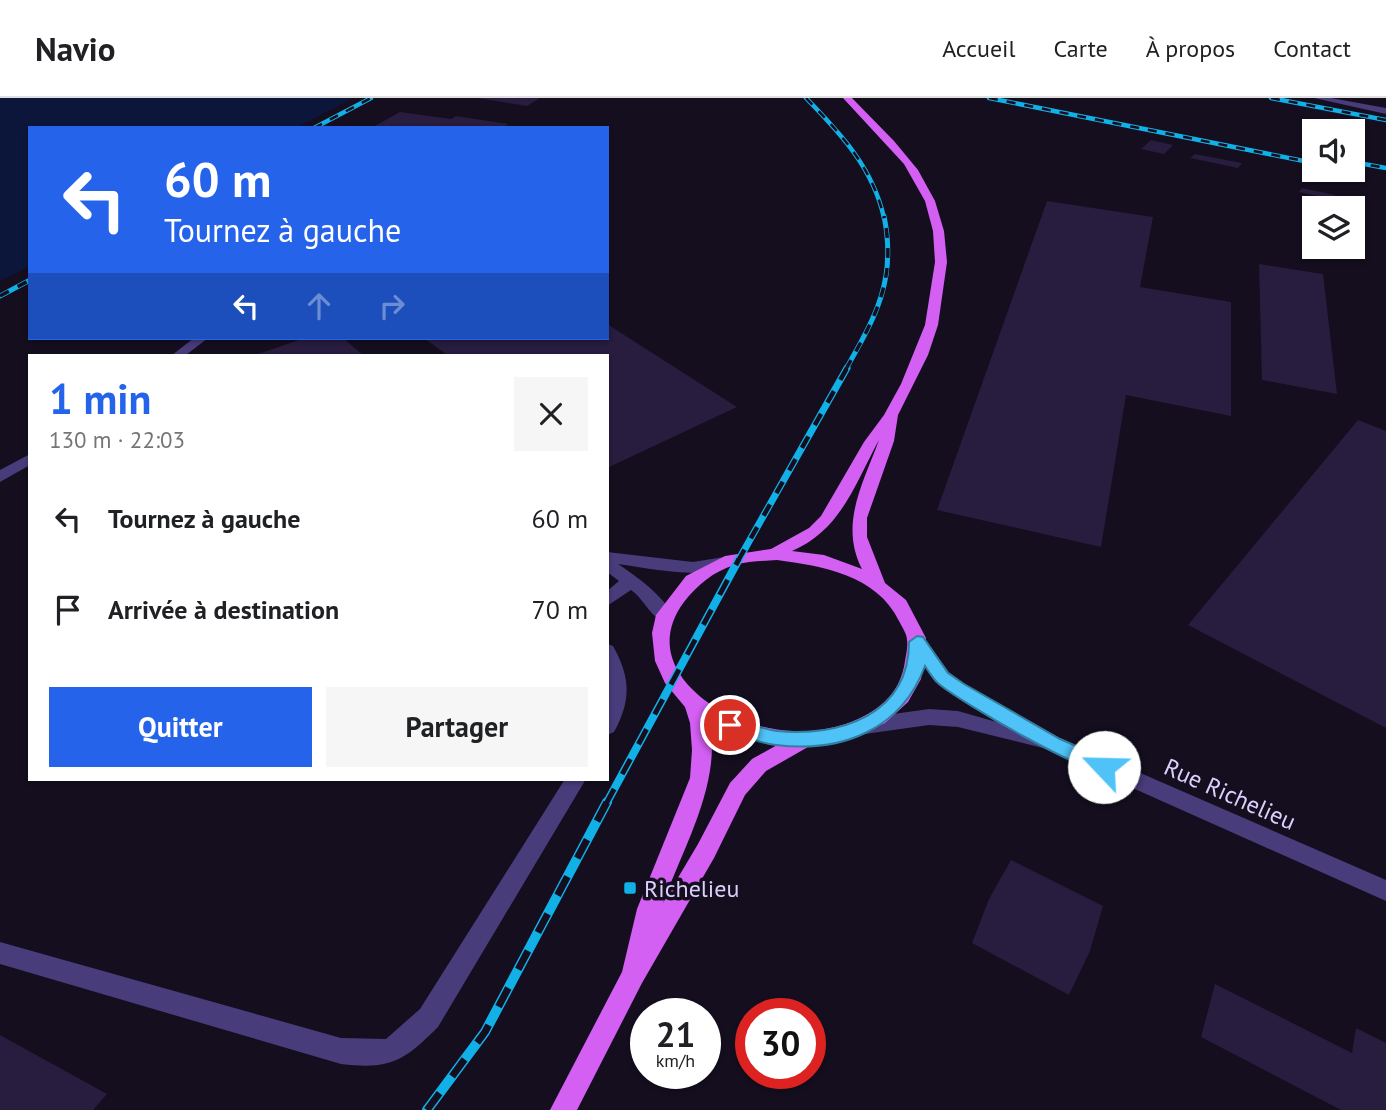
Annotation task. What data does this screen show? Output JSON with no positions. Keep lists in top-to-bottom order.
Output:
{
  "streets": {
    "street": ["Rue Richelieu"]
  },
  "places": {
    "transit": ["Richelieu"]
  },
  "page": {
    "header": "Navio",
    "nav": [
      "Accueil",
      "Carte",
      "À propos",
      "Contact"
    ],
    "turn": ["60 m", "Tournez à gauche"],
    "heading": ["1 min", "130 m · 22:03"],
    "list": [
      {
        "name": "Tournez à gauche",
        "value": "60 m"
      },
      {
        "name": "Arrivée à destination",
        "value": "70 m"
      }
    ],
    "buttons": ["Quitter", "Partager"],
    "speed": "21 km/h",
    "limit": "30"
  }
}
